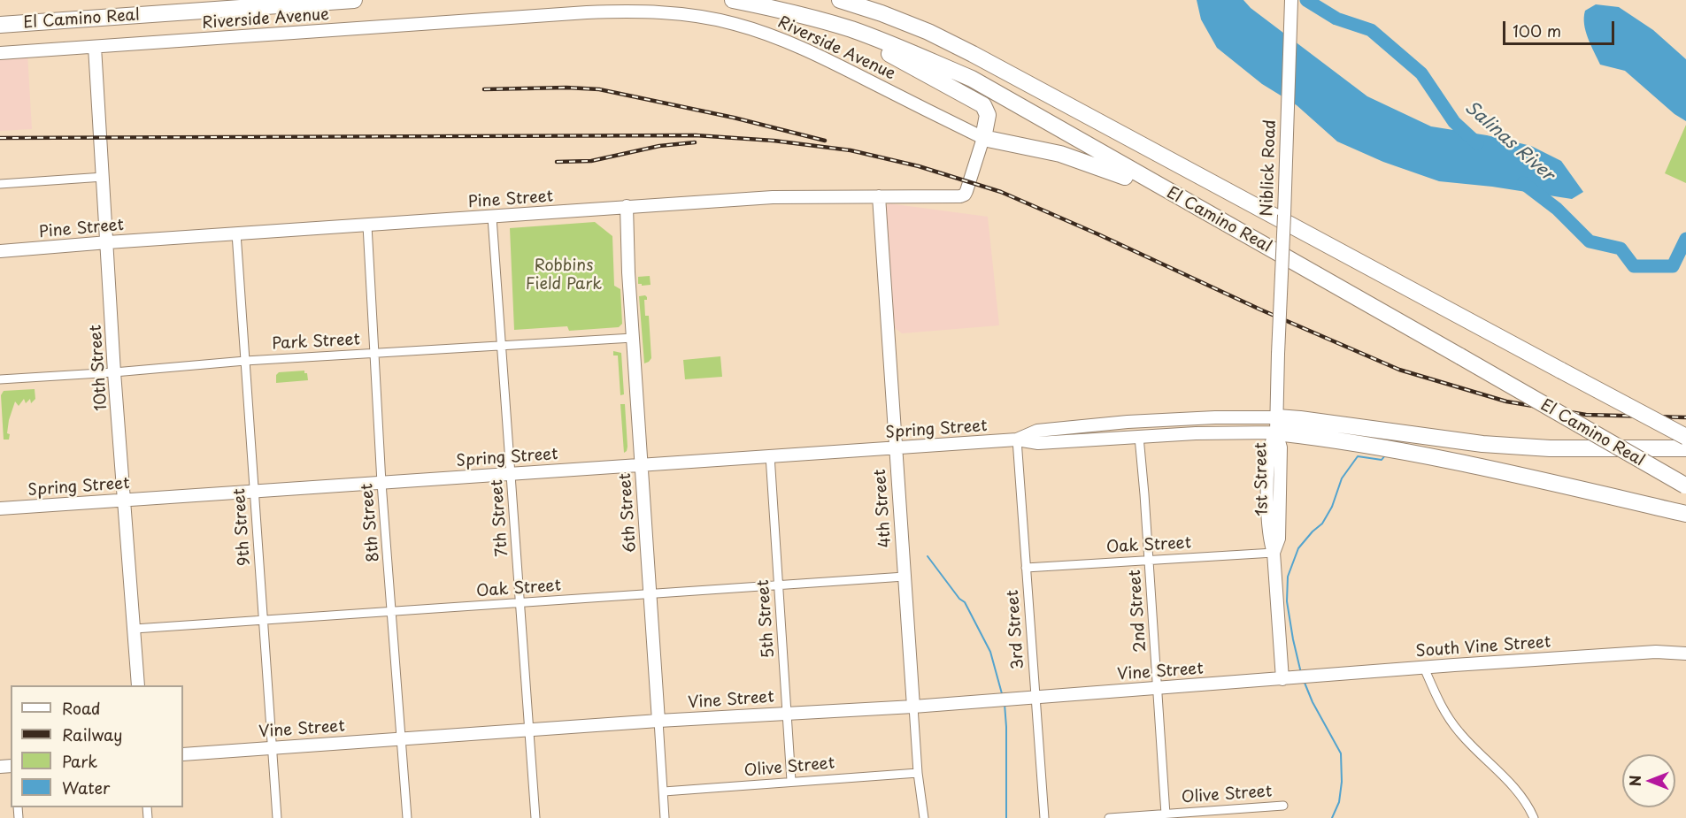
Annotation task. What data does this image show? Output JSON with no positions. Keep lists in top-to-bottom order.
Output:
{
  "streets": {
    "highway": ["El Camino Real"],
    "street": [
      "Riverside Avenue",
      "Niblick Road",
      "Pine Street",
      "Park Street",
      "10th Street",
      "Spring Street",
      "1st Street",
      "4th Street",
      "6th Street",
      "7th Street",
      "8th Street",
      "9th Street",
      "Oak Street",
      "2nd Street",
      "5th Street",
      "3rd Street",
      "South Vine Street",
      "Vine Street",
      "Olive Street"
    ]
  },
  "crossings": [
    ["Riverside Avenue", "Pine Street"],
    ["Riverside Avenue", "10th Street"],
    ["Niblick Road", "Spring Street"],
    ["Niblick Road", "1st Street"],
    ["Pine Street", "10th Street"],
    ["Pine Street", "4th Street"],
    ["Pine Street", "6th Street"],
    ["Pine Street", "7th Street"],
    ["Pine Street", "8th Street"],
    ["Pine Street", "9th Street"],
    ["Park Street", "10th Street"],
    ["Park Street", "6th Street"],
    ["Park Street", "7th Street"],
    ["Park Street", "8th Street"],
    ["Park Street", "9th Street"],
    ["10th Street", "Spring Street"],
    ["10th Street", "Oak Street"],
    ["Spring Street", "1st Street"],
    ["Spring Street", "4th Street"],
    ["Spring Street", "6th Street"],
    ["Spring Street", "7th Street"],
    ["Spring Street", "8th Street"],
    ["Spring Street", "9th Street"],
    ["Spring Street", "2nd Street"],
    ["Spring Street", "5th Street"],
    ["Spring Street", "3rd Street"],
    ["1st Street", "Oak Street"],
    ["1st Street", "South Vine Street"],
    ["1st Street", "Vine Street"],
    ["4th Street", "Oak Street"],
    ["4th Street", "Vine Street"],
    ["4th Street", "Olive Street"],
    ["6th Street", "Oak Street"],
    ["6th Street", "Vine Street"],
    ["6th Street", "Olive Street"],
    ["7th Street", "Oak Street"],
    ["7th Street", "Vine Street"],
    ["8th Street", "Oak Street"],
    ["8th Street", "Vine Street"],
    ["9th Street", "Oak Street"],
    ["9th Street", "Vine Street"],
    ["Oak Street", "2nd Street"],
    ["Oak Street", "5th Street"],
    ["Oak Street", "3rd Street"],
    ["2nd Street", "Vine Street"],
    ["2nd Street", "Olive Street"],
    ["5th Street", "Vine Street"],
    ["5th Street", "Olive Street"],
    ["3rd Street", "Vine Street"],
    ["South Vine Street", "Vine Street"]
  ],
  "water": ["Salinas River"],
  "parks": ["Robbins Field Park"],
  "legend": [
    "Road",
    "Railway",
    "Park",
    "Water"
  ],
  "scale_bar": "100 m",
  "north": "left"
}
